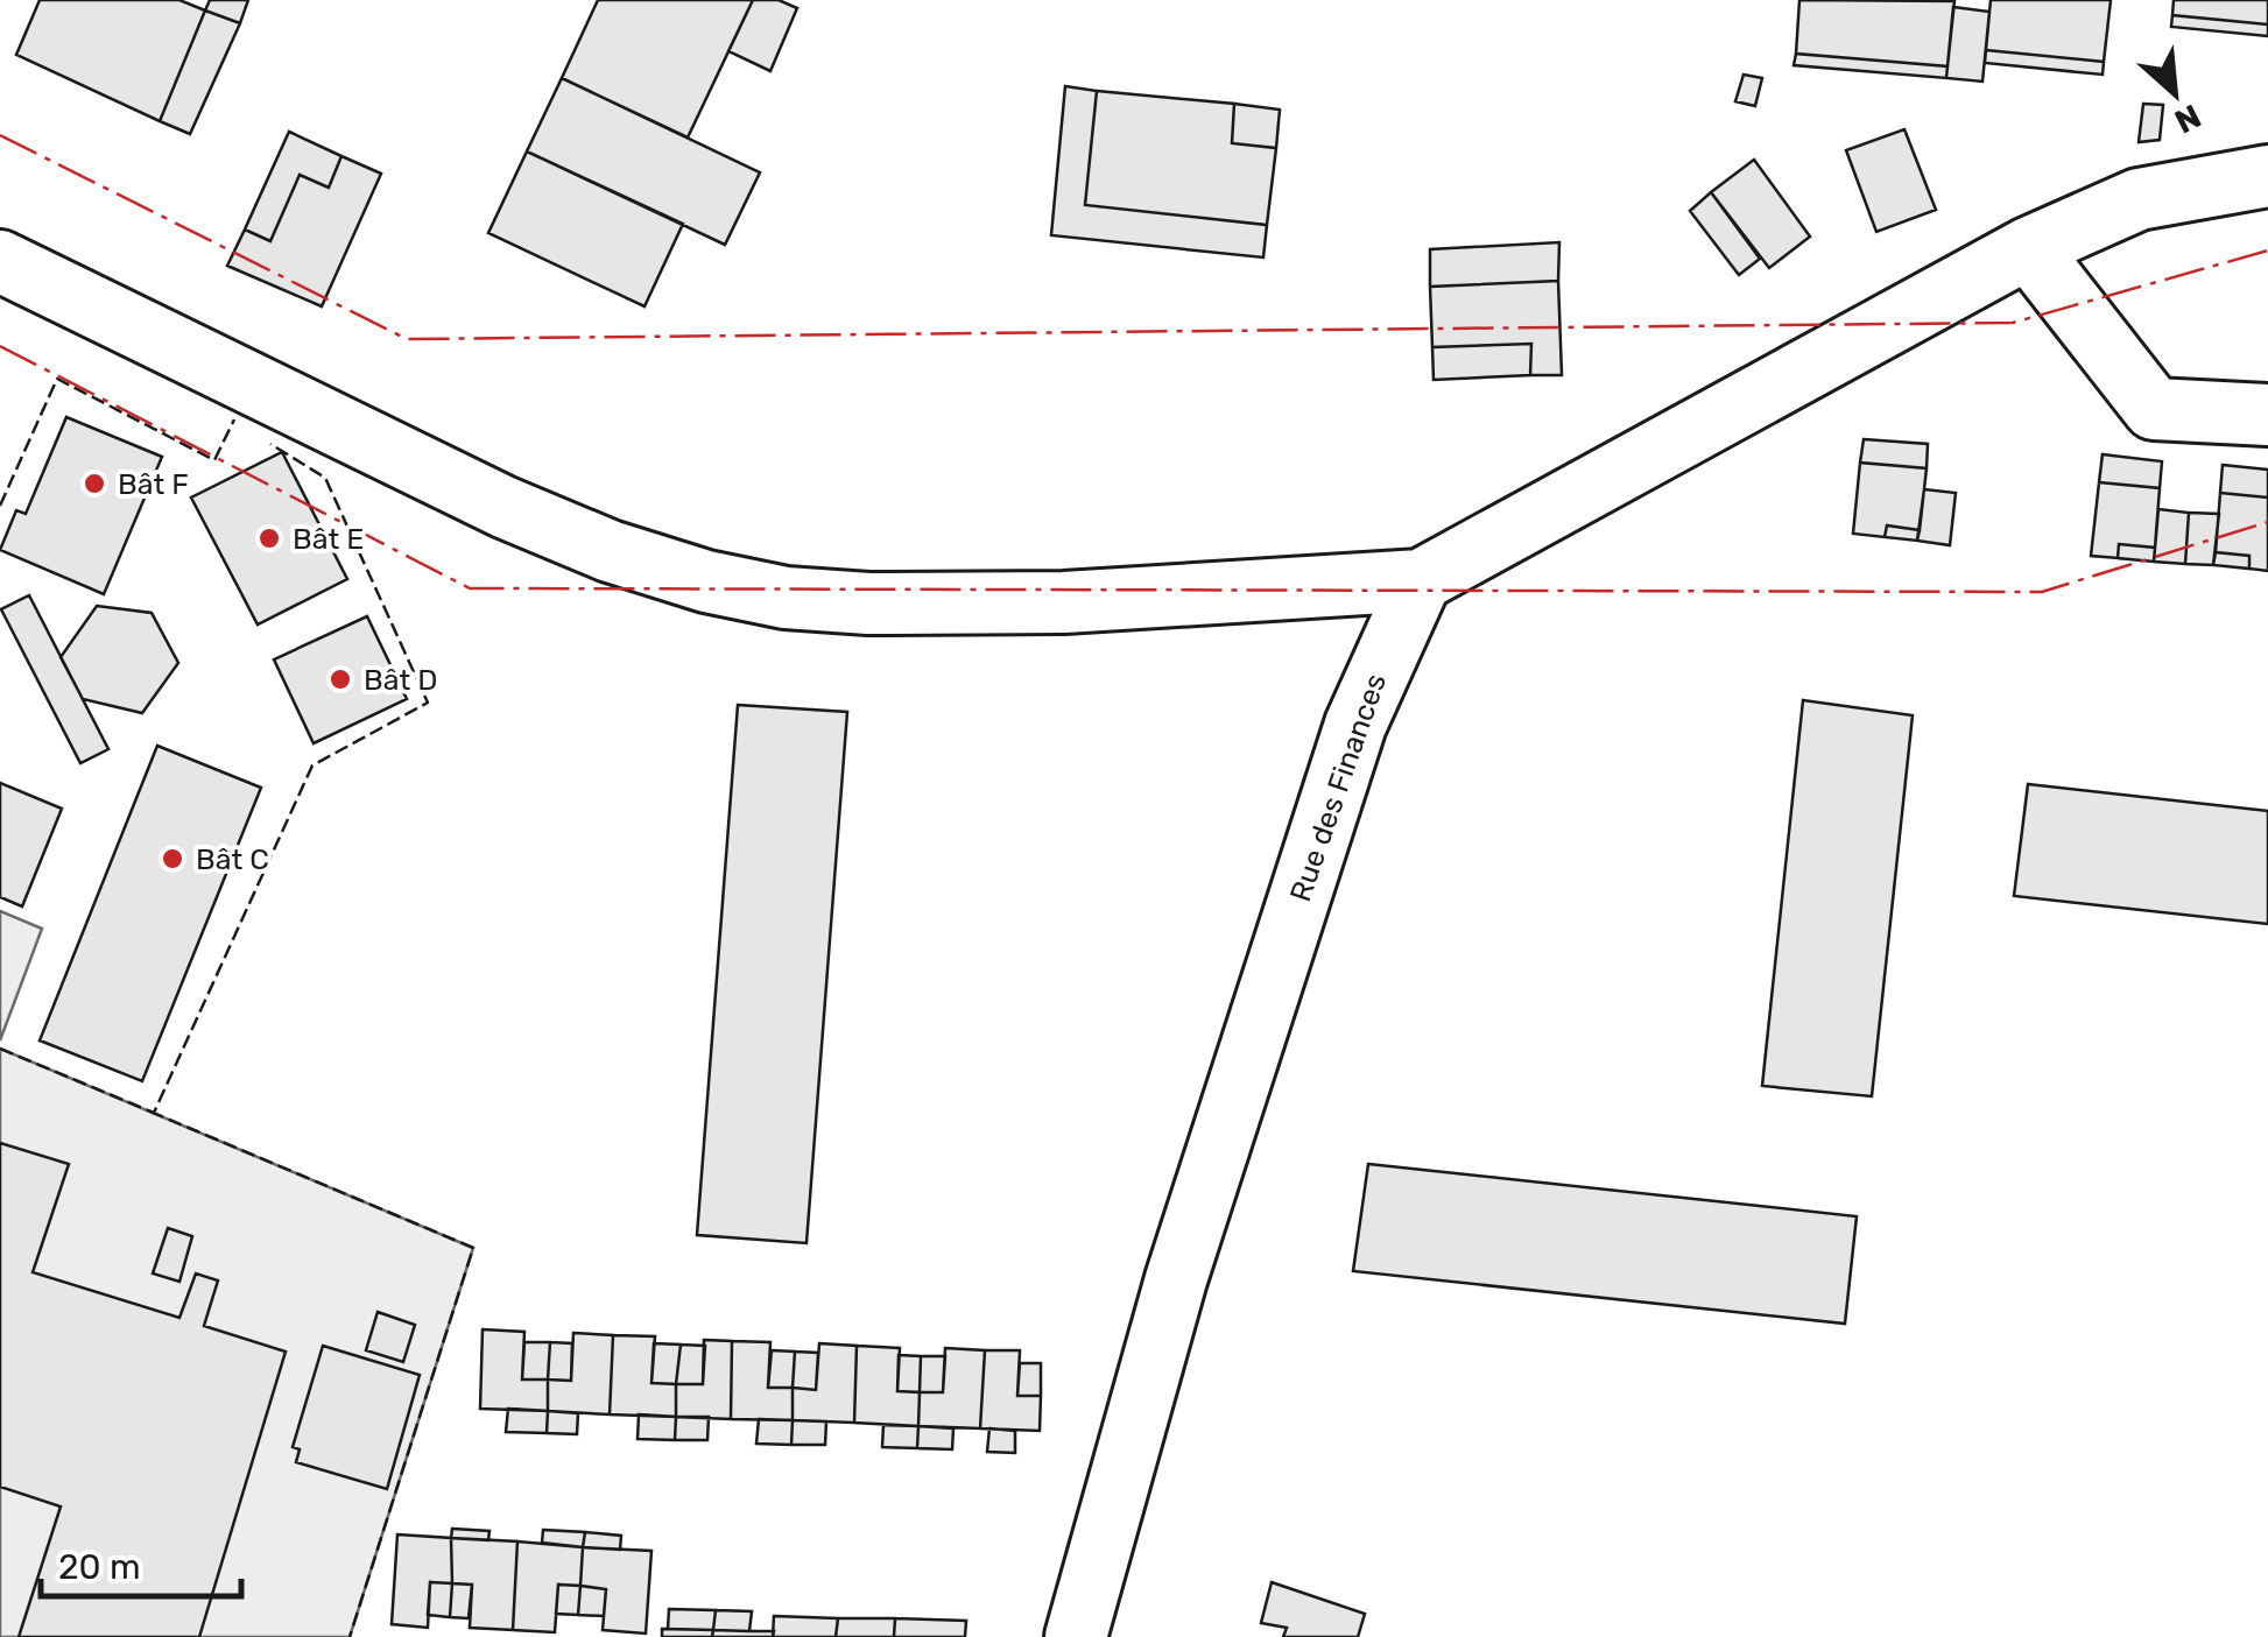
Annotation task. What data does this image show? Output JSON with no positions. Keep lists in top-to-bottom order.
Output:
{
  "streets": {
    "street": ["Rue des Finances"]
  },
  "places": [
    "Bât F",
    "Bât E",
    "Bât D",
    "Bât C"
  ],
  "scale_bar": "20 m",
  "north": "bottom right"
}
